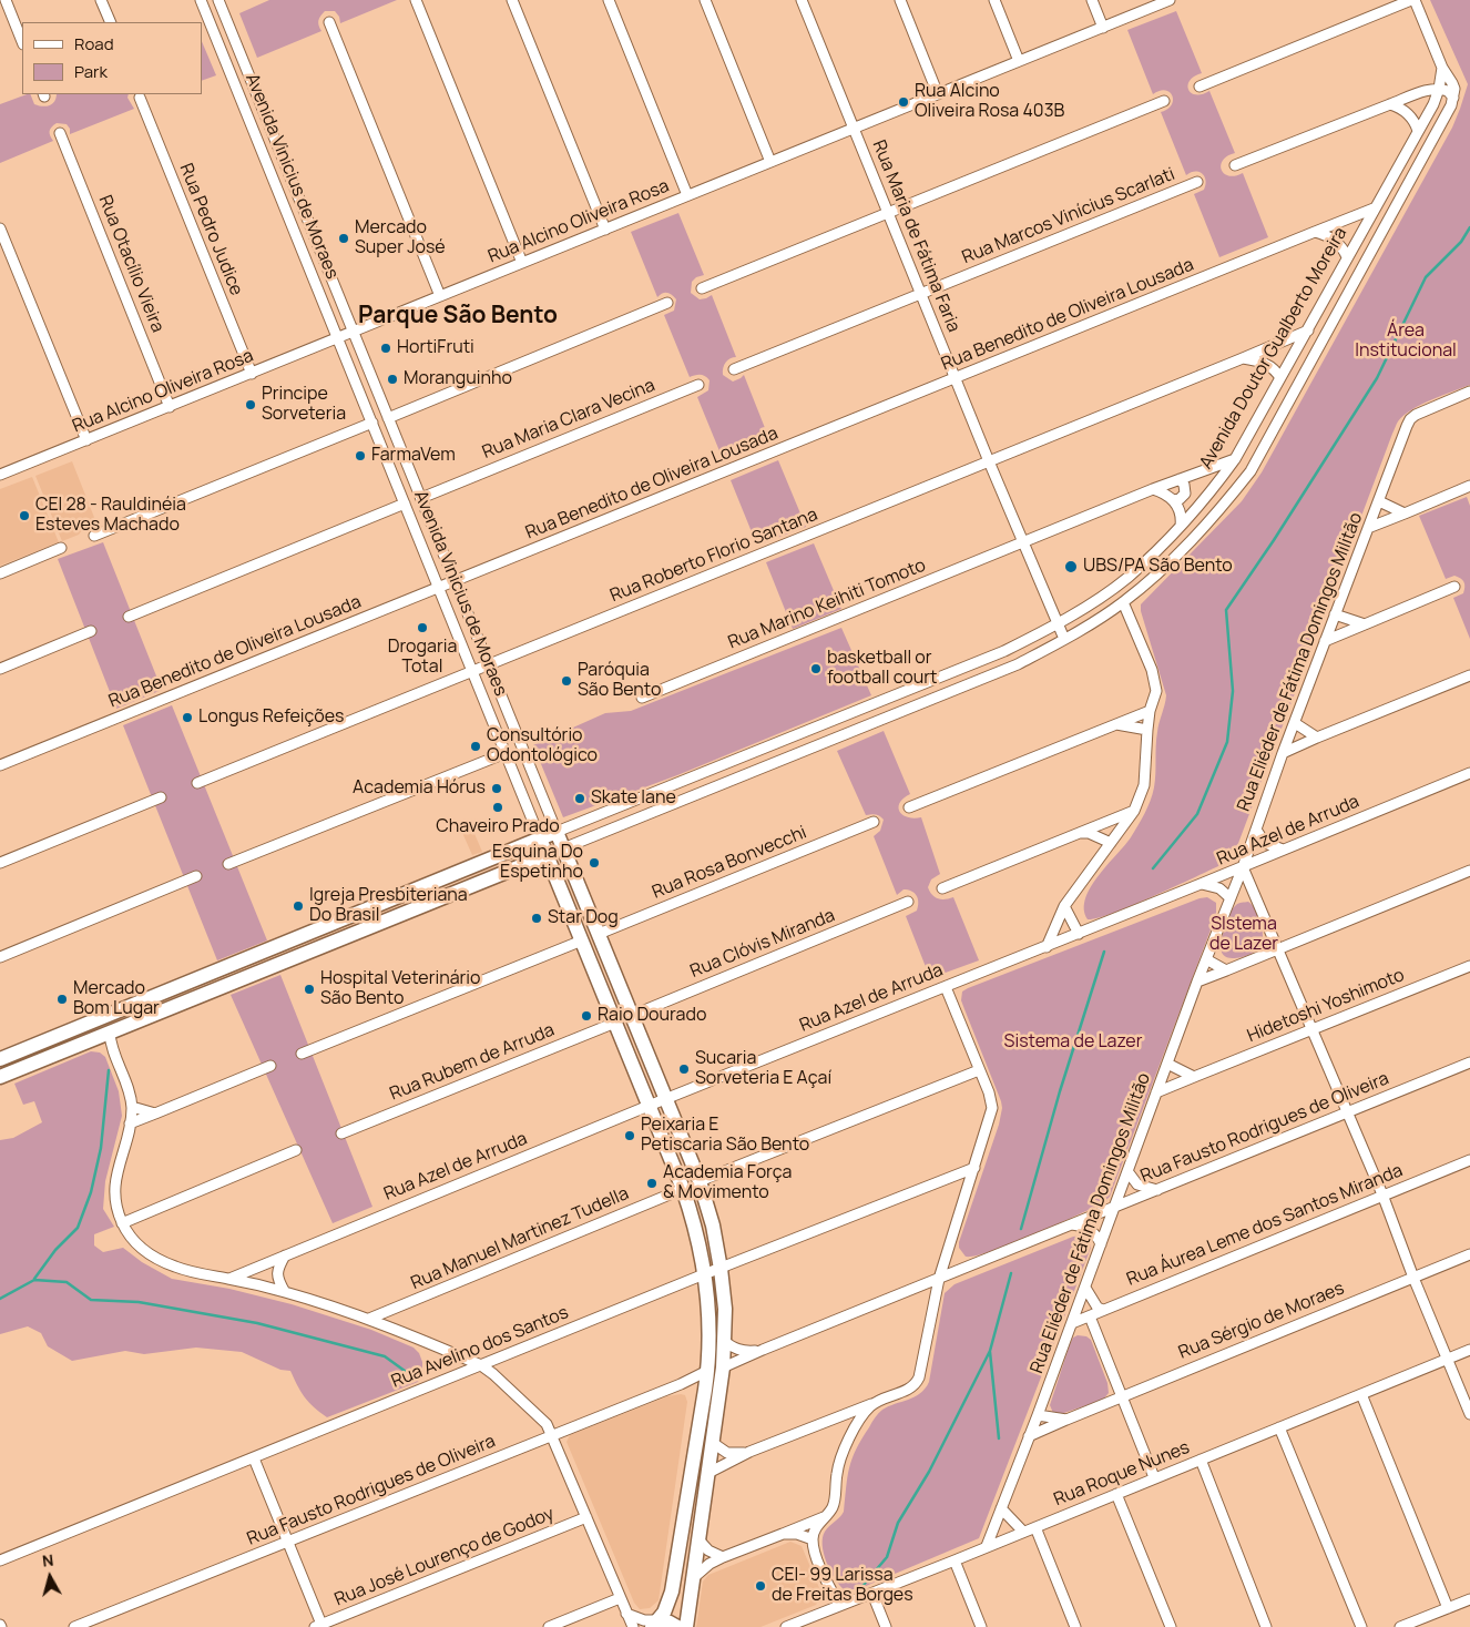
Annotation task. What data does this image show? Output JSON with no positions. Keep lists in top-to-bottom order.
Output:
{
  "streets": {
    "main road": ["Avenida Vinicius de Moraes", "Avenida Doutor Gualberto Moreira"],
    "street": [
      "Rua Marcos Vinícius Scarlati",
      "Rua Alcino Oliveira Rosa",
      "Rua Pedro Judice",
      "Rua Maria de Fátima Faria",
      "Rua Otacílio Vieira",
      "Rua Benedito de Oliveira Lousada",
      "Rua Maria Clara Vecina",
      "Rua Roberto Florio Santana",
      "Rua Marino Keihiti Tomoto",
      "Rua Eliéder de Fátima Domingos Militão",
      "Rua Azel de Arruda",
      "Rua Rosa Bonvecchi",
      "Rua Clóvis Miranda",
      "Hidetoshi Yoshimoto",
      "Rua Rubem de Arruda",
      "Rua Fausto Rodrigues de Oliveira",
      "Rua Áurea Leme dos Santos Miranda",
      "Rua Manuel Martinez Tudella",
      "Rua Sérgio de Moraes",
      "Rua Avelino dos Santos",
      "Rua Roque Nunes",
      "Rua José Lourenço de Godoy"
    ]
  },
  "crossings": [
    ["Avenida Vinicius de Moraes", "Rua Alcino Oliveira Rosa"],
    ["Avenida Vinicius de Moraes", "Rua Benedito de Oliveira Lousada"],
    ["Avenida Vinicius de Moraes", "Avenida Doutor Gualberto Moreira"],
    ["Avenida Vinicius de Moraes", "Rua Maria Clara Vecina"],
    ["Avenida Vinicius de Moraes", "Rua Roberto Florio Santana"],
    ["Avenida Vinicius de Moraes", "Rua Azel de Arruda"],
    ["Avenida Vinicius de Moraes", "Rua Rosa Bonvecchi"],
    ["Avenida Vinicius de Moraes", "Rua Clóvis Miranda"],
    ["Avenida Vinicius de Moraes", "Rua Rubem de Arruda"],
    ["Avenida Vinicius de Moraes", "Rua Fausto Rodrigues de Oliveira"],
    ["Avenida Vinicius de Moraes", "Rua Manuel Martinez Tudella"],
    ["Avenida Vinicius de Moraes", "Rua Avelino dos Santos"],
    ["Rua Marcos Vinícius Scarlati", "Rua Maria de Fátima Faria"],
    ["Rua Alcino Oliveira Rosa", "Rua Pedro Judice"],
    ["Rua Alcino Oliveira Rosa", "Rua Maria de Fátima Faria"],
    ["Rua Alcino Oliveira Rosa", "Rua Otacílio Vieira"],
    ["Rua Maria de Fátima Faria", "Rua Benedito de Oliveira Lousada"],
    ["Rua Maria de Fátima Faria", "Avenida Doutor Gualberto Moreira"],
    ["Rua Maria de Fátima Faria", "Rua Roberto Florio Santana"],
    ["Rua Maria de Fátima Faria", "Rua Marino Keihiti Tomoto"],
    ["Rua Benedito de Oliveira Lousada", "Avenida Doutor Gualberto Moreira"],
    ["Avenida Doutor Gualberto Moreira", "Rua Roberto Florio Santana"],
    ["Avenida Doutor Gualberto Moreira", "Rua Marino Keihiti Tomoto"],
    ["Rua Eliéder de Fátima Domingos Militão", "Rua Azel de Arruda"],
    ["Rua Eliéder de Fátima Domingos Militão", "Hidetoshi Yoshimoto"],
    ["Rua Eliéder de Fátima Domingos Militão", "Rua Fausto Rodrigues de Oliveira"],
    ["Rua Eliéder de Fátima Domingos Militão", "Rua Áurea Leme dos Santos Miranda"],
    ["Rua Eliéder de Fátima Domingos Militão", "Rua Sérgio de Moraes"],
    ["Rua Eliéder de Fátima Domingos Militão", "Rua Roque Nunes"]
  ],
  "districts": ["Parque São Bento"],
  "parks": ["Área Institucional", "SIstema de Lazer", "Sistema de Lazer"],
  "places": [
    "Rua Alcino Oliveira Rosa 403B",
    "Mercado Super José",
    "HortiFruti",
    "Moranguinho",
    "Principe Sorveteria",
    "FarmaVem",
    "CEI 28 - Rauldinéia Esteves Machado",
    "UBS/PA São Bento",
    "Drogaria Total",
    "basketball or football court",
    "Paróquia São Bento",
    "Longus Refeições",
    "Consultório Odontológico",
    "Academia Hórus",
    "Skate lane",
    "Chaveiro Prado",
    "Esquina Do Espetinho",
    "Igreja Presbiteriana Do Brasil",
    "Star Dog",
    "Hospital Veterinário São Bento",
    "Mercado Bom Lugar",
    "Raio Dourado",
    "Sucaria Sorveteria E Açaí",
    "Peixaria E Petiscaria São Bento",
    "Academia Força & Movimento",
    "CEI- 99 Larissa de Freitas Borges"
  ],
  "legend": ["Road", "Park"],
  "north": "top"
}
